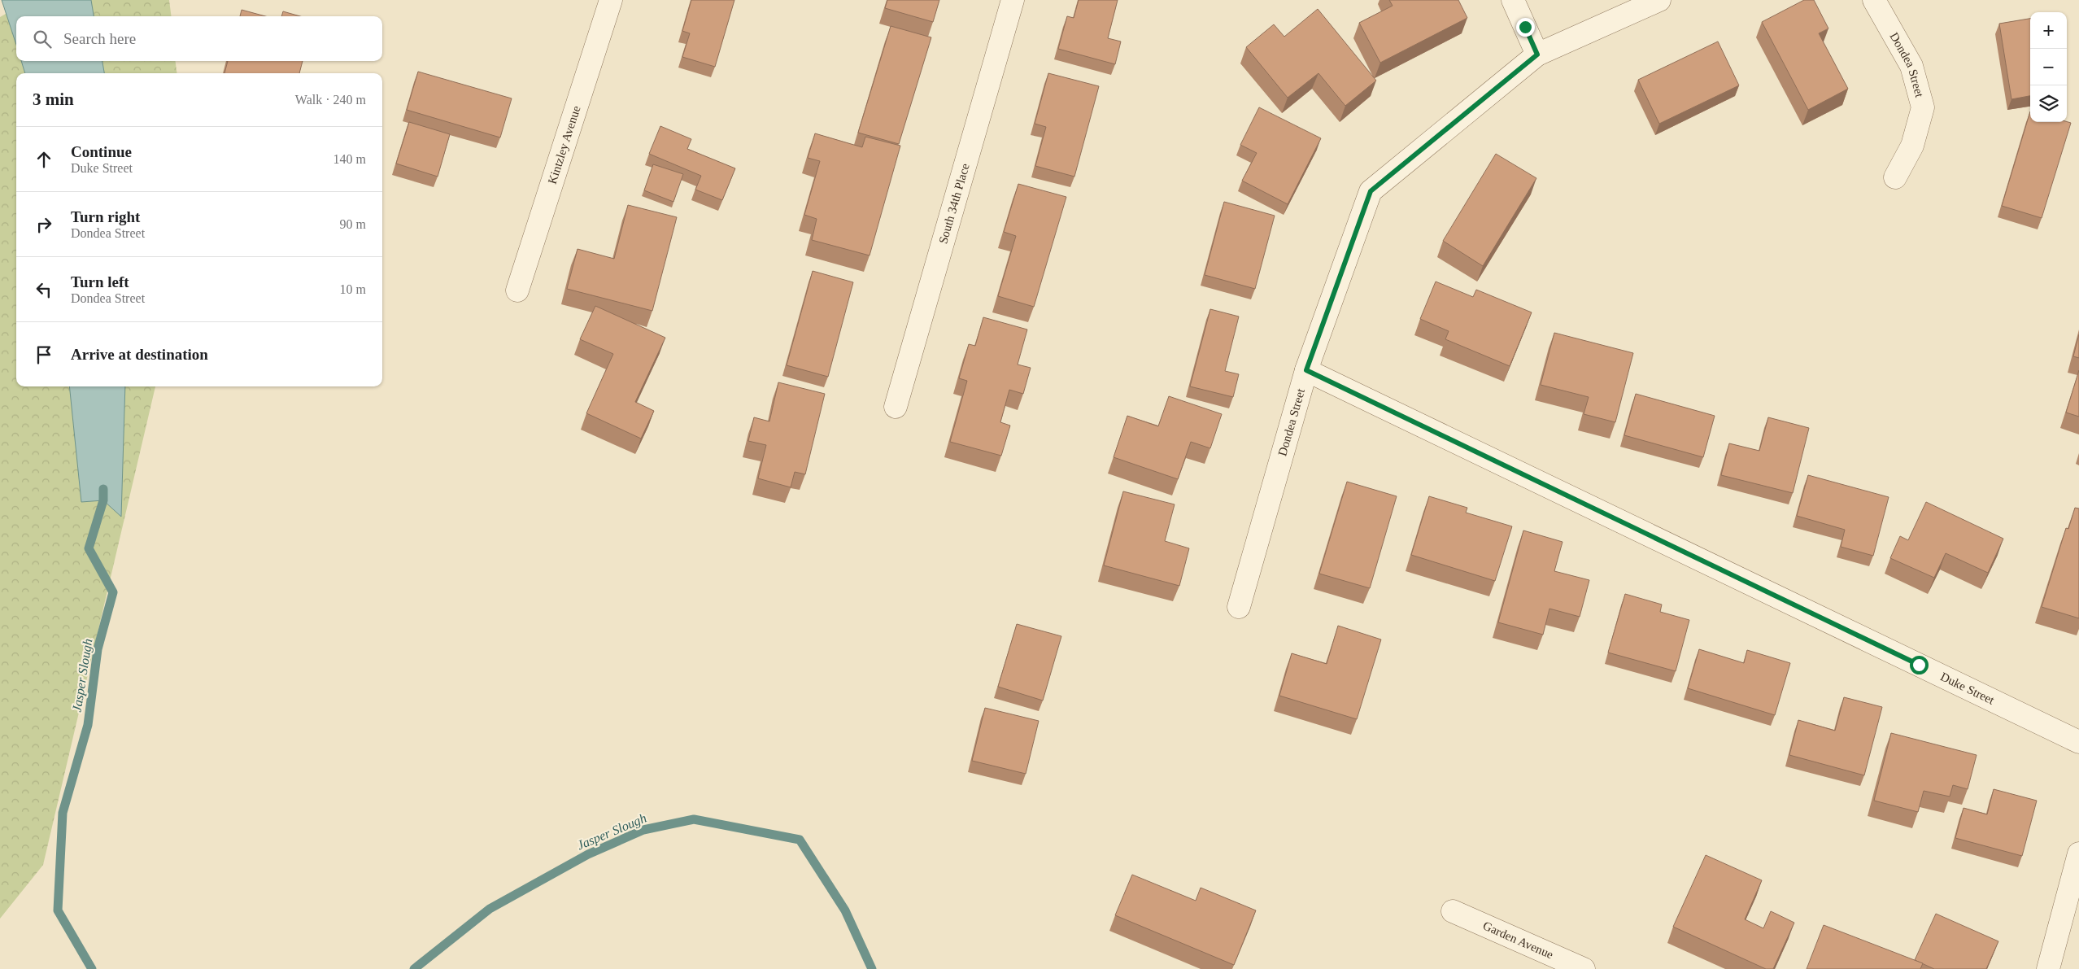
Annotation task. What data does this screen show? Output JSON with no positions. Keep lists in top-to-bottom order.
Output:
{
  "streets": {
    "street": [
      "Dondea Street",
      "Kintzley Avenue",
      "South 34th Place",
      "Duke Street",
      "Garden Avenue"
    ]
  },
  "crossings": [
    ["Dondea Street", "Duke Street"]
  ],
  "water": ["Jasper Slough"],
  "page": {
    "map_buttons": ["+", "−"],
    "search": "Search here",
    "heading": ["3 min", "Walk · 240 m"],
    "list": [
      ["Continue", "Duke Street", "140 m"],
      ["Turn right", "Dondea Street", "90 m"],
      ["Turn left", "Dondea Street", "10 m"],
      "Arrive at destination"
    ]
  }
}
